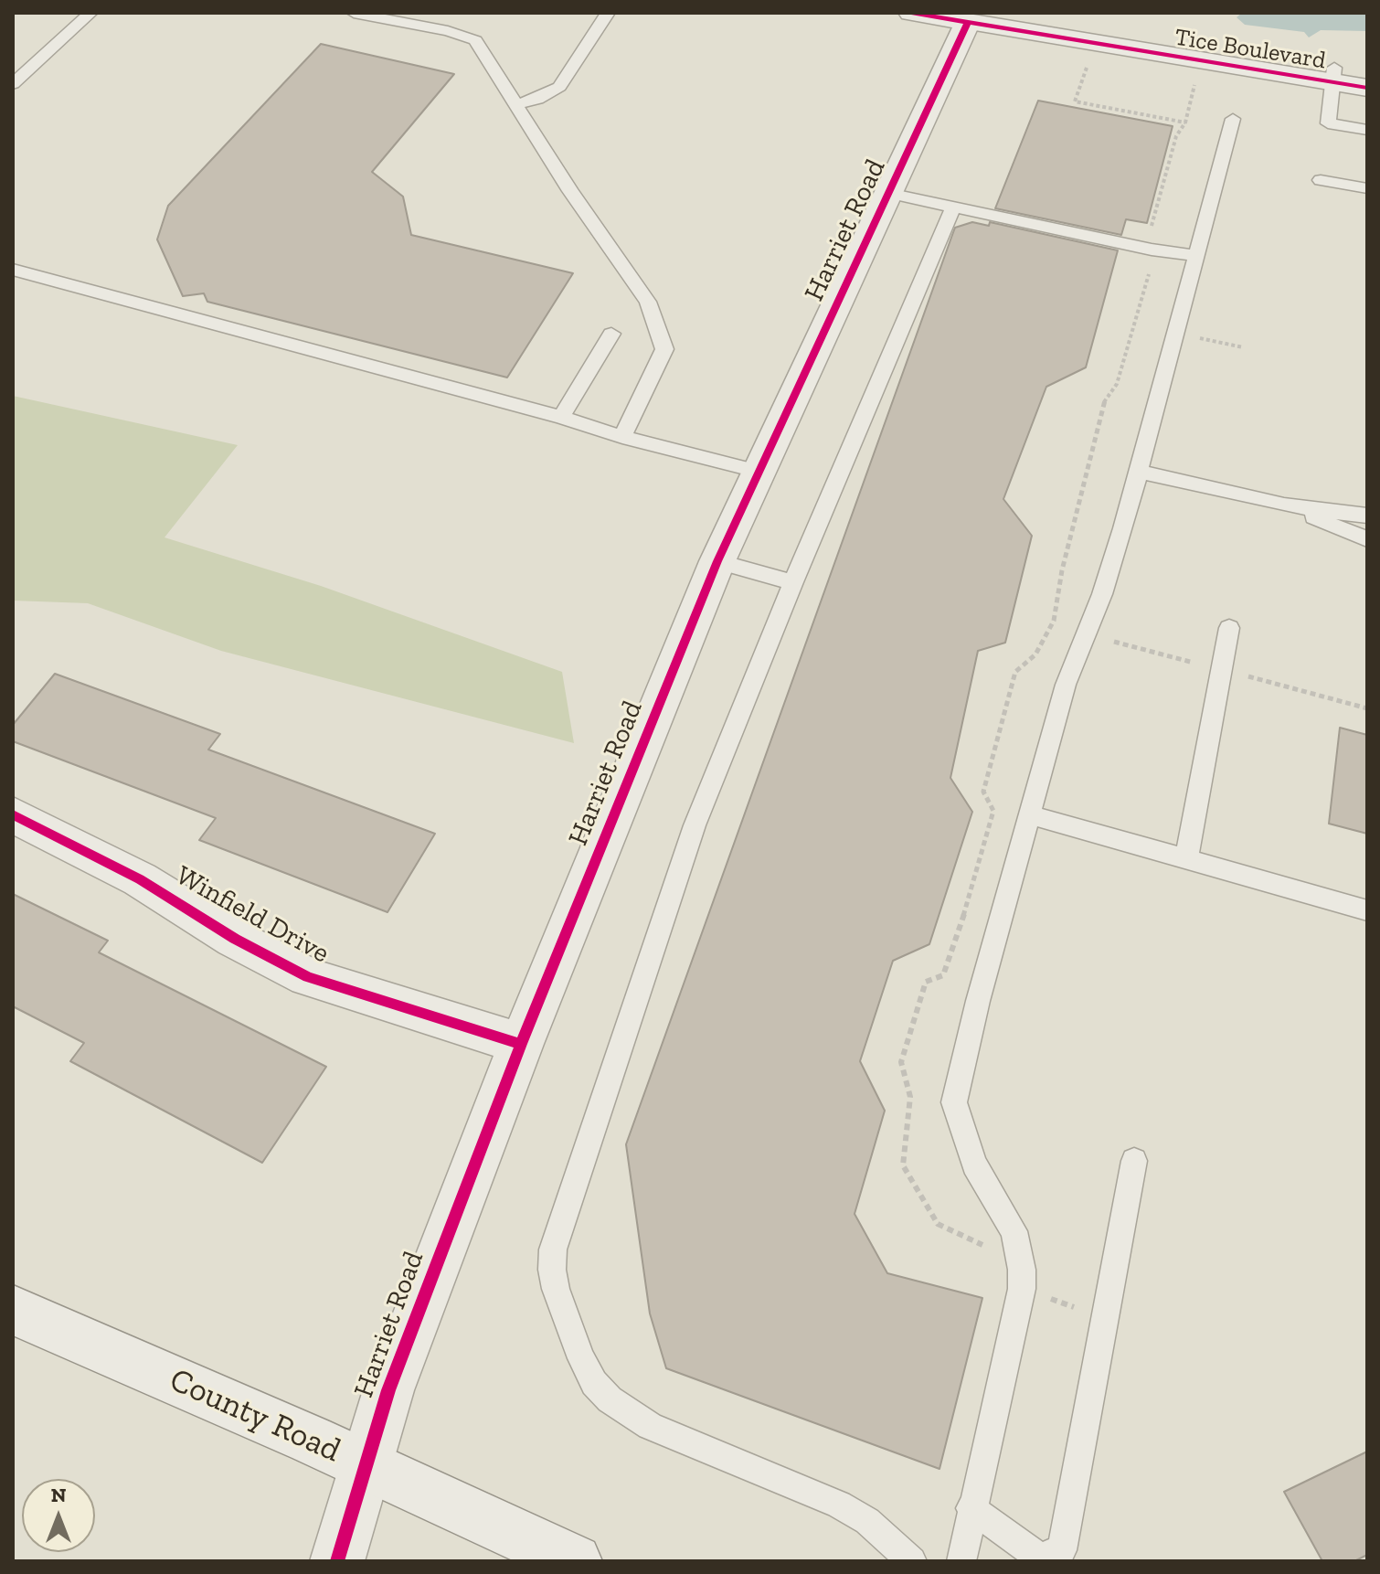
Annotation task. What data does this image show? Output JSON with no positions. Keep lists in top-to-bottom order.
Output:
{
  "streets": {
    "street": [
      "Tice Boulevard",
      "Harriet Road",
      "Winfield Drive",
      "County Road"
    ]
  },
  "crossings": [
    ["Tice Boulevard", "Harriet Road"],
    ["Harriet Road", "Winfield Drive"],
    ["Harriet Road", "County Road"]
  ],
  "north": "top"
}
